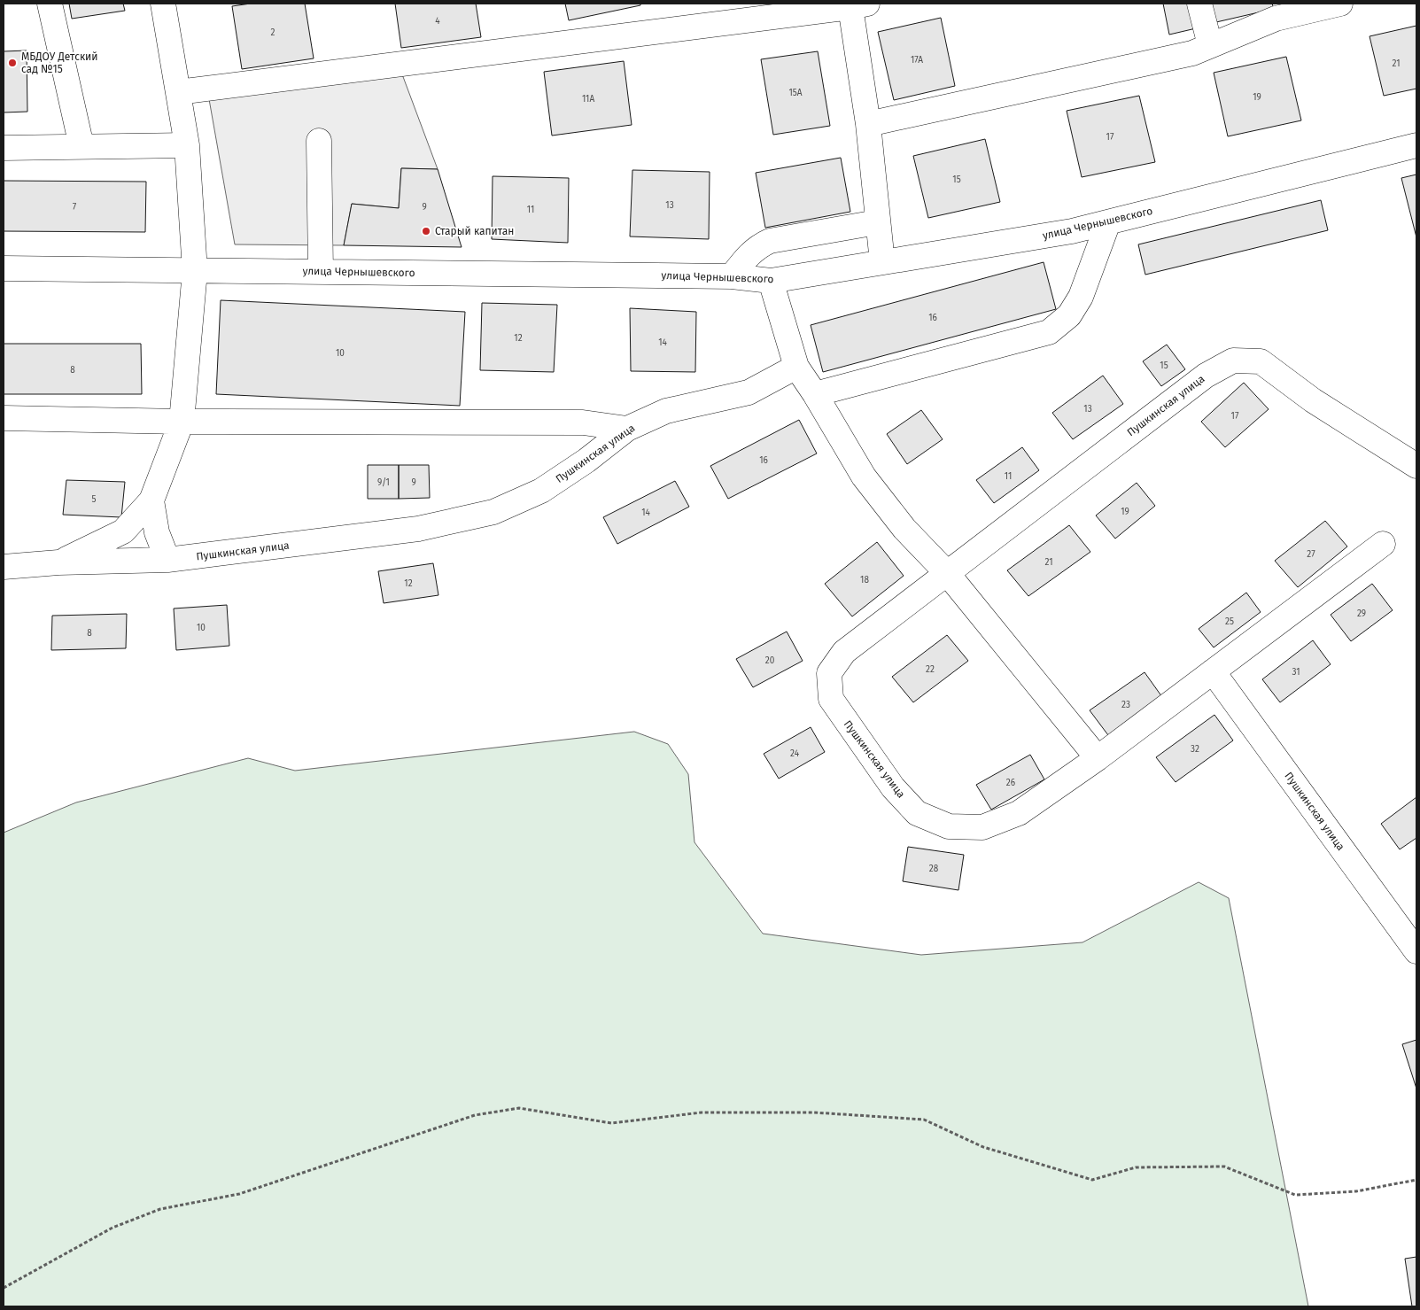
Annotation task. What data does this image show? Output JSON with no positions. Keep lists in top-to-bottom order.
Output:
{
  "streets": {
    "street": ["улица Чернышевского", "Пушкинская улица"]
  },
  "places": ["МБДОУ Детский сад №15", "Старый капитан"],
  "house_numbers": [
    "4",
    "2",
    "17А",
    "21",
    "15А",
    "19",
    "11А",
    "17",
    "15",
    "13",
    "7",
    "9",
    "11",
    "16",
    "12",
    "14",
    "10",
    "15",
    "8",
    "13",
    "17",
    "16",
    "11",
    "9/1",
    "9",
    "5",
    "19",
    "14",
    "27",
    "21",
    "18",
    "12",
    "29",
    "25",
    "10",
    "8",
    "20",
    "22",
    "31",
    "23",
    "32",
    "24",
    "26",
    "28"
  ]
}
